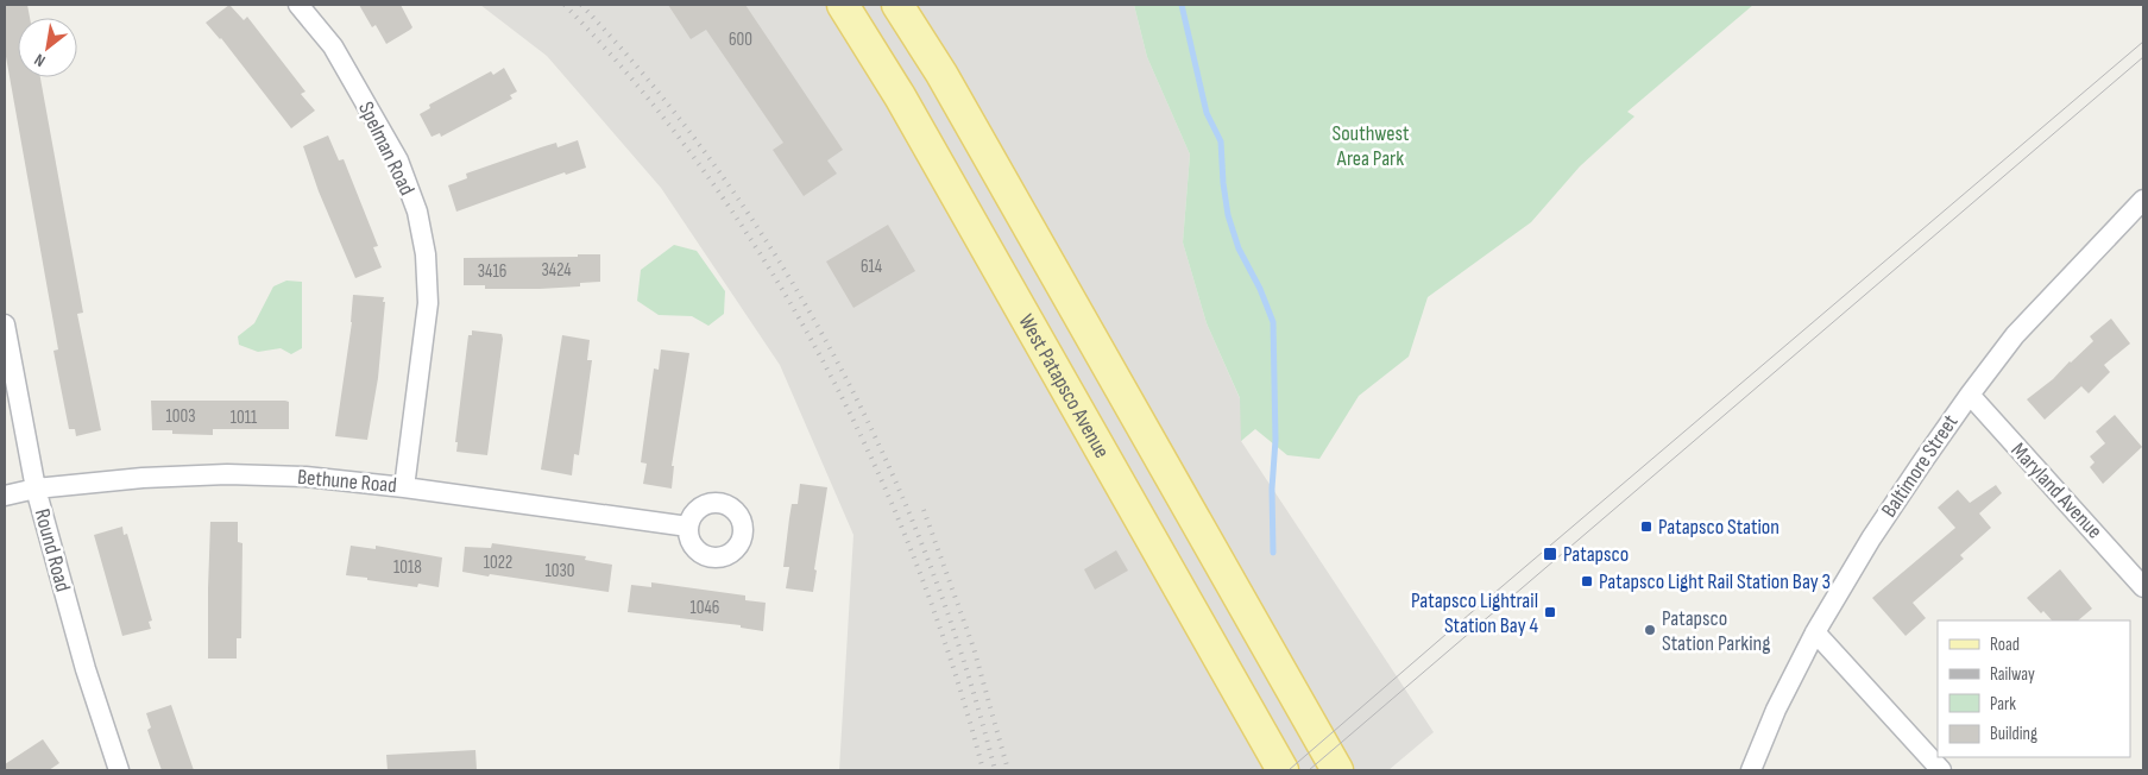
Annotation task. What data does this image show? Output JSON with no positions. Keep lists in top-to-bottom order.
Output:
{
  "streets": {
    "main road": ["West Patapsco Avenue"],
    "street": [
      "Spelman Road",
      "Baltimore Street",
      "Bethune Road",
      "Maryland Avenue",
      "Round Road"
    ]
  },
  "crossings": [
    ["Spelman Road", "Bethune Road"],
    ["Baltimore Street", "Maryland Avenue"],
    ["Bethune Road", "Round Road"]
  ],
  "parks": ["Southwest Area Park"],
  "places": {
    "transit": [
      "Patapsco Station",
      "Patapsco",
      "Patapsco Light Rail Station Bay 3",
      "Patapsco Lightrail Station Bay 4"
    ],
    "other": ["Patapsco Station Parking"]
  },
  "house_numbers": [
    "600",
    "614",
    "3424",
    "3416",
    "1003",
    "1011",
    "1022",
    "1018",
    "1030",
    "1046"
  ],
  "legend": [
    "Road",
    "Railway",
    "Park",
    "Building"
  ],
  "north": "bottom left"
}
